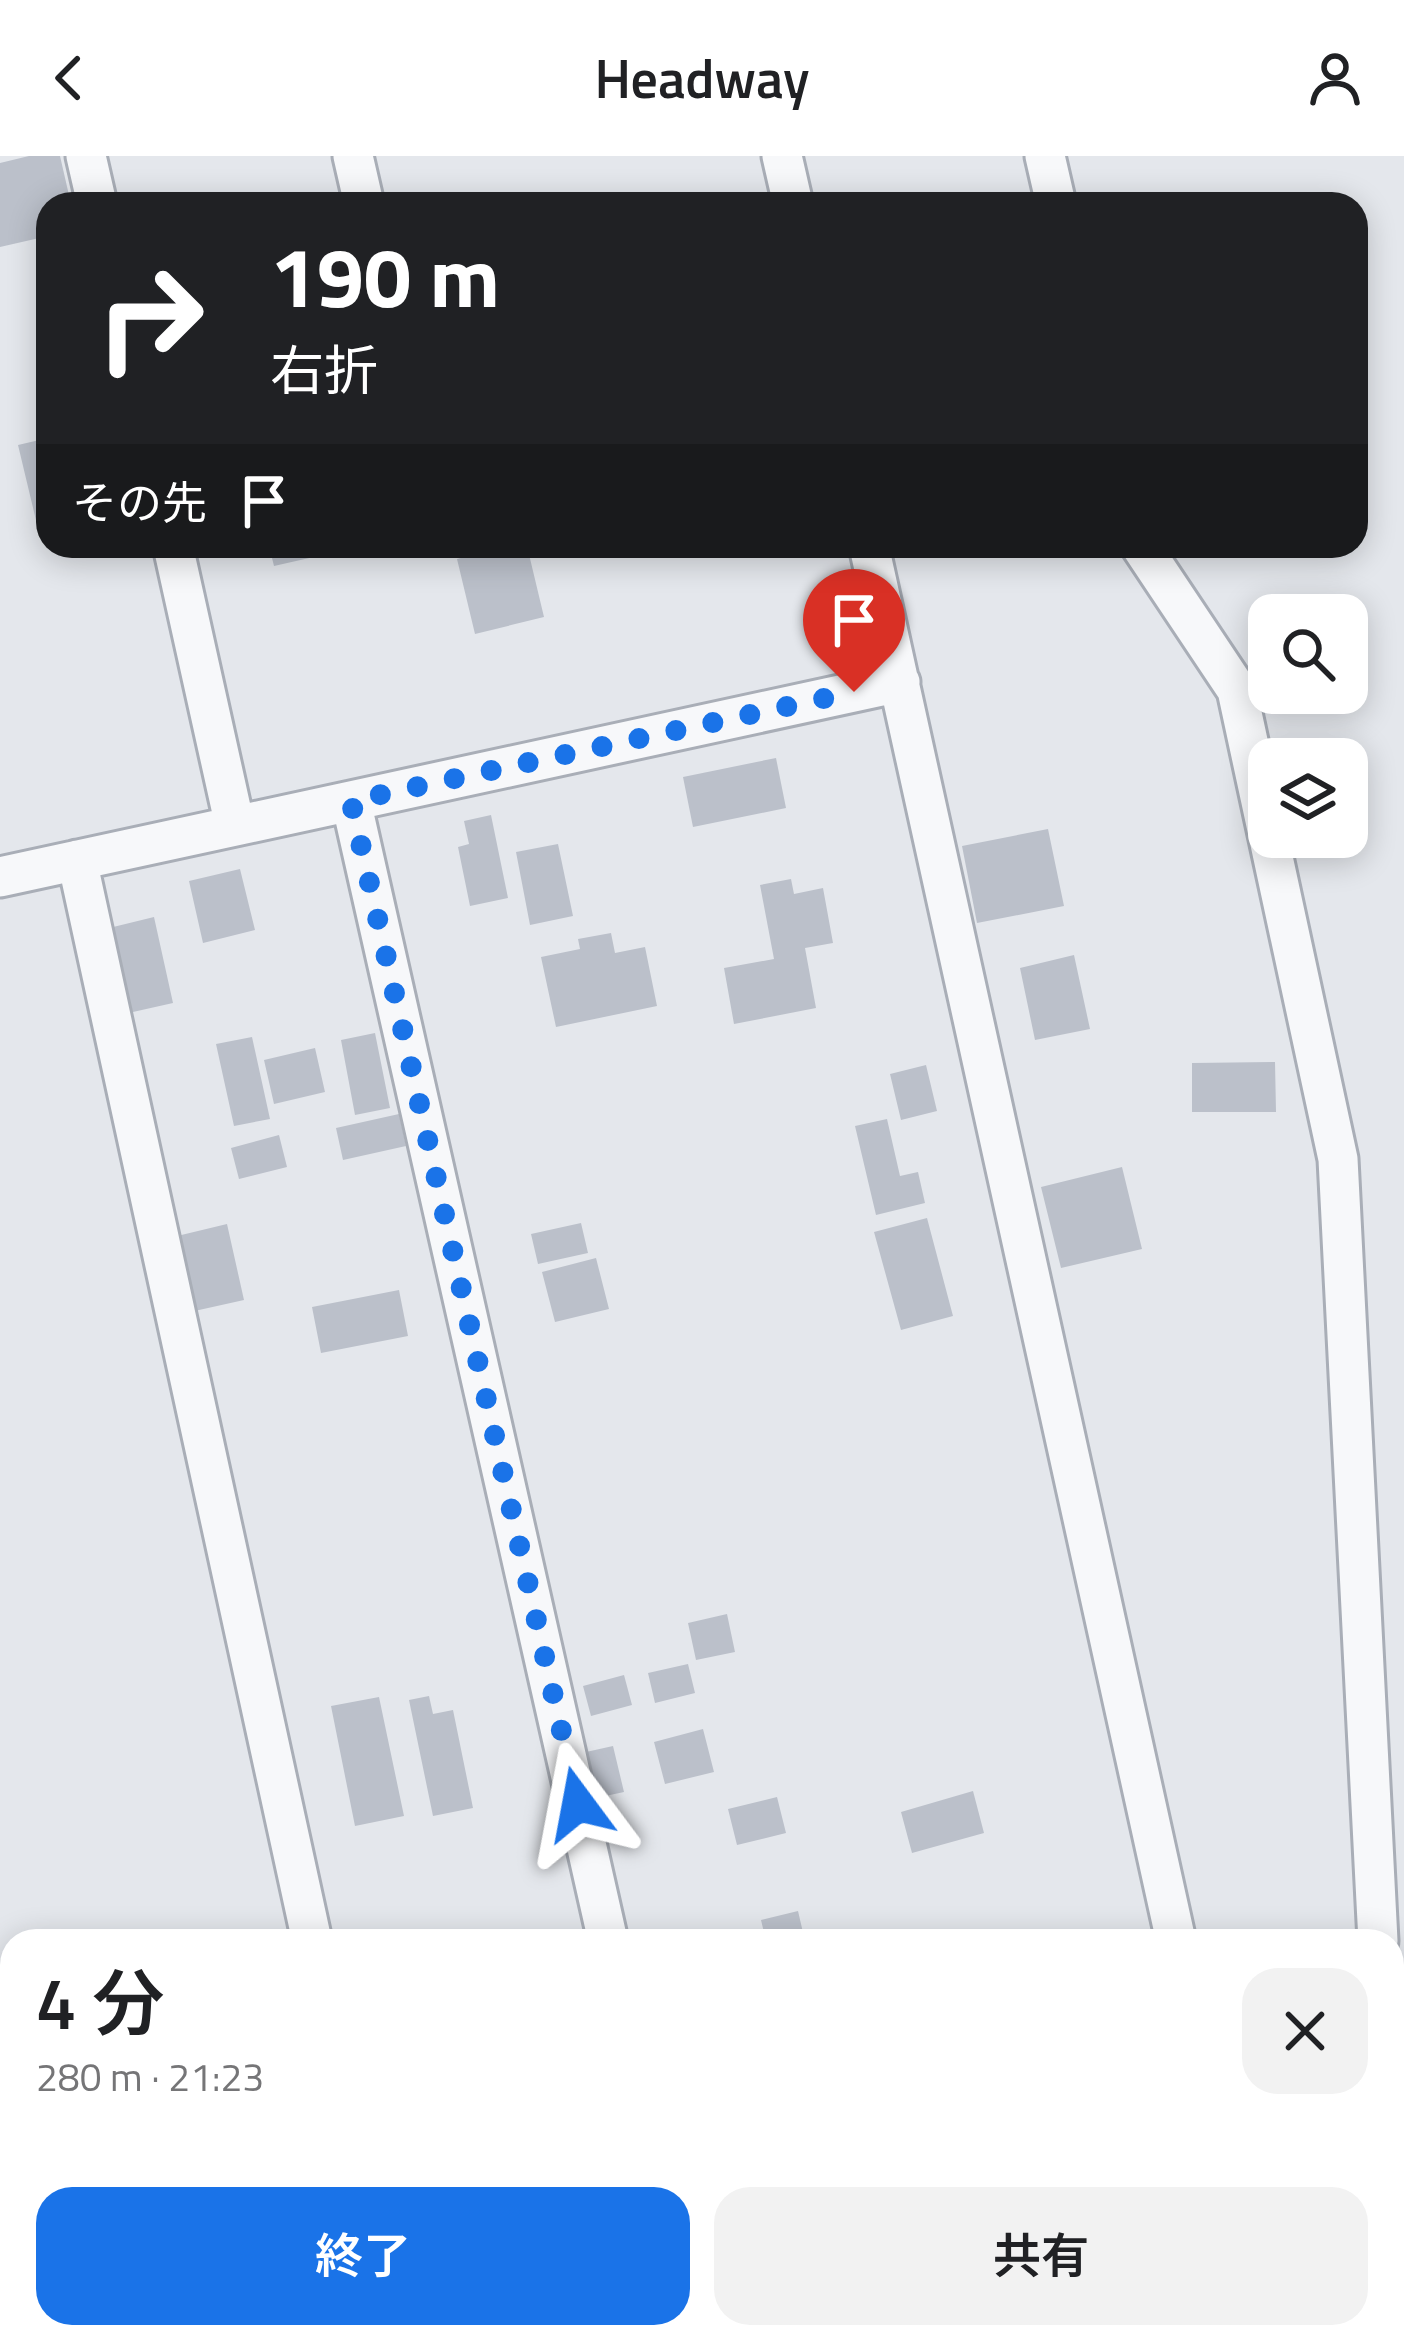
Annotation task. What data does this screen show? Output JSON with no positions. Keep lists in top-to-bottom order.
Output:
{
  "page": {
    "header": "Headway",
    "turn": ["190 m", "右折"],
    "then": "その先",
    "heading": ["4 分", "280 m · 21:23"],
    "buttons": ["終了", "共有"]
  }
}
